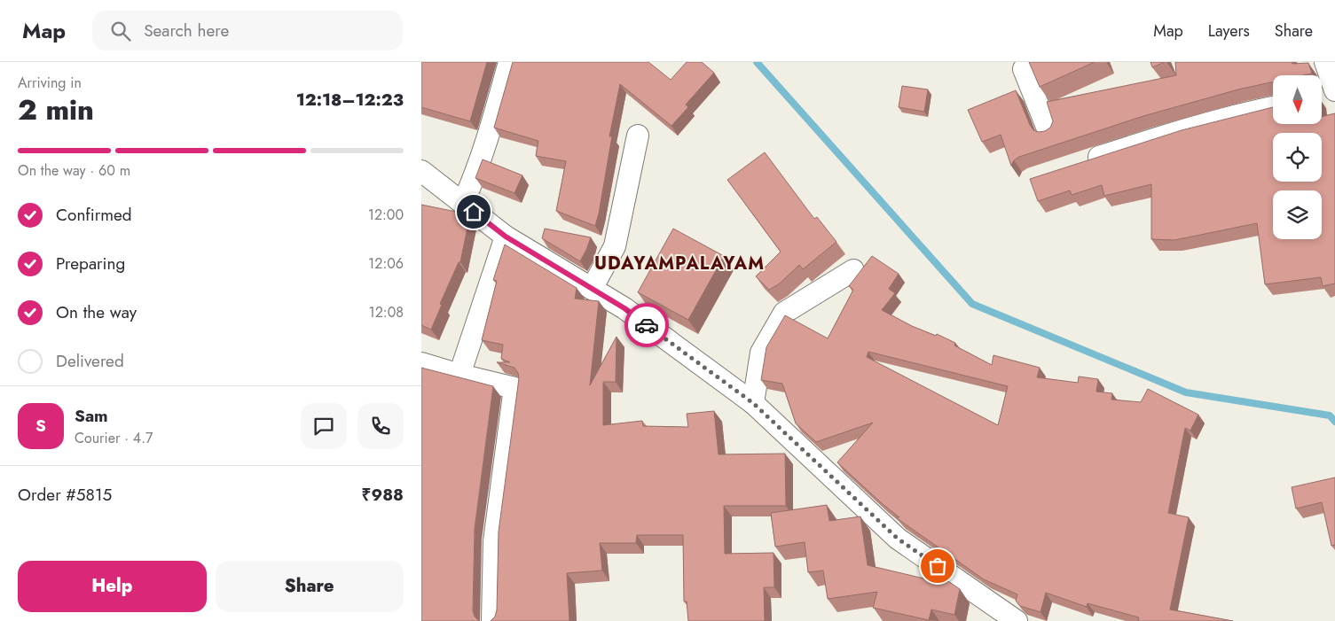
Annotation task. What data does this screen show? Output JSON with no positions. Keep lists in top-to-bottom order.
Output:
{
  "districts": ["UDAYAMPALAYAM"],
  "north": "bottom",
  "page": {
    "header": "Map",
    "search": "Search here",
    "nav": ["Map", "Layers", "Share"],
    "heading": ["2 min", "Arriving in", "12:18–12:23"],
    "panel": [
      "Sam",
      "Courier · 4.7",
      "Order #5815",
      "₹988"
    ],
    "bar": "On the way · 60 m",
    "list": [
      ["Confirmed", "12:00"],
      ["Preparing", "12:06"],
      ["On the way", "12:08"],
      "Delivered"
    ],
    "round": "S",
    "buttons": ["Help", "Share"]
  }
}
